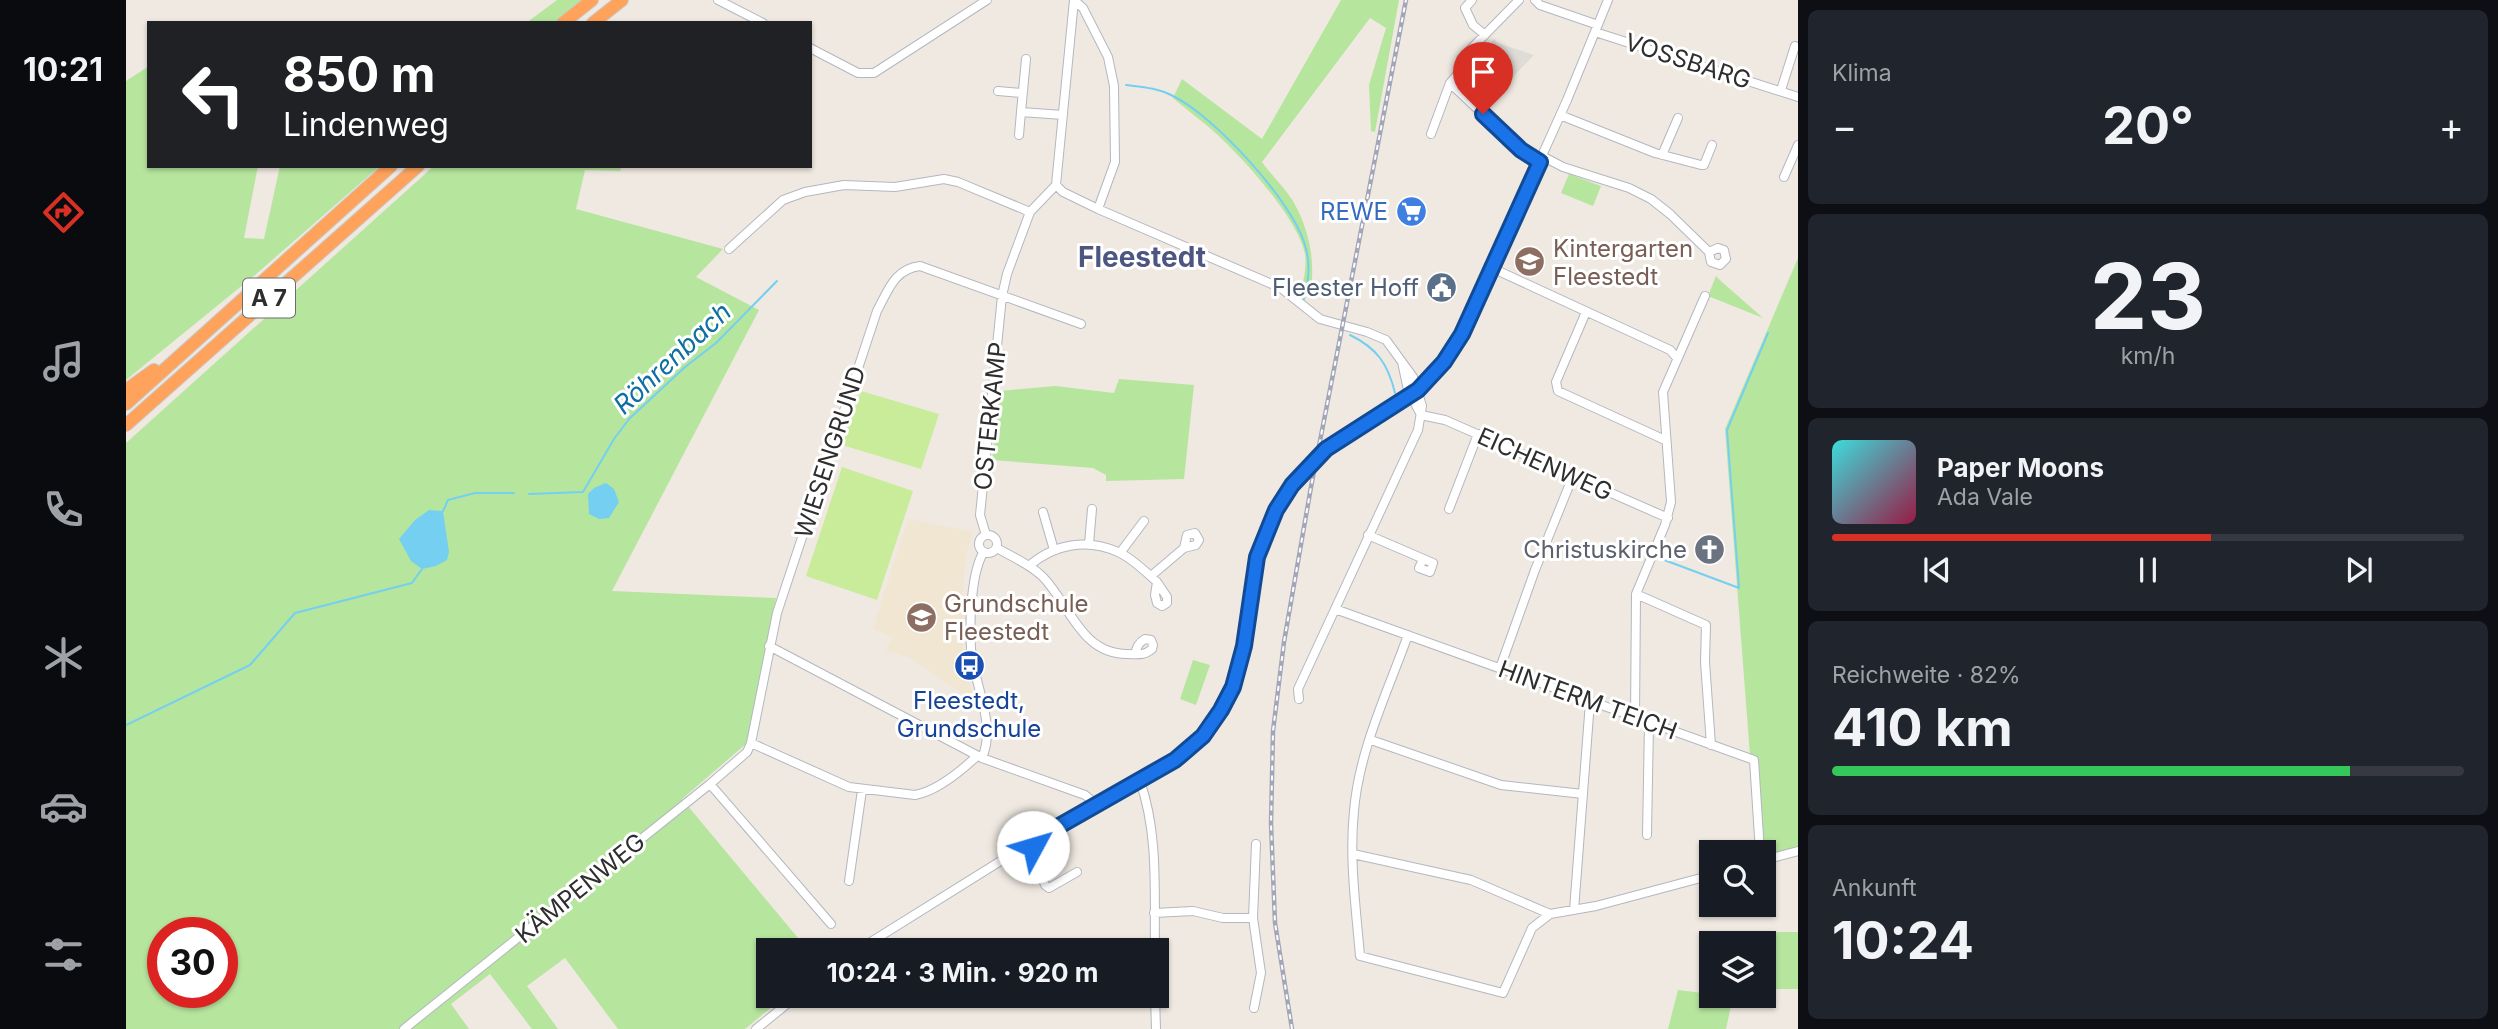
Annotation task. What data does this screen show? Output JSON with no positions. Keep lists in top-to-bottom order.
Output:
{
  "streets": {
    "highway": ["A 7"],
    "street": [
      "VOSSBARG",
      "OSTERKAMP",
      "WIESENGRUND",
      "EICHENWEG",
      "HINTERM TEICH",
      "KÄMPENWEG"
    ]
  },
  "crossings": [
    ["OSTERKAMP", "WIESENGRUND"],
    ["WIESENGRUND", "KÄMPENWEG"]
  ],
  "districts": ["Fleestedt"],
  "water": ["Röhrenbach"],
  "places": {
    "supermarket": ["REWE"],
    "school or university": ["Kintergarten Fleestedt", "Grundschule Fleestedt"],
    "public building": ["Fleester Hoff"],
    "church": ["Christuskirche"],
    "bus stop": ["Fleestedt, Grundschule"]
  },
  "page": {
    "tabs": "10:21",
    "tile": [
      "Klima",
      ["23", "km/h"],
      ["Reichweite · 82%", "410 km"],
      ["Ankunft", "10:24"]
    ],
    "turn": ["850 m", "Lindenweg"],
    "heat": ["−", "20°", "+"],
    "song": ["Paper Moons", "Ada Vale"],
    "limit": "30",
    "trip": "10:24 · 3 Min. · 920 m"
  }
}
